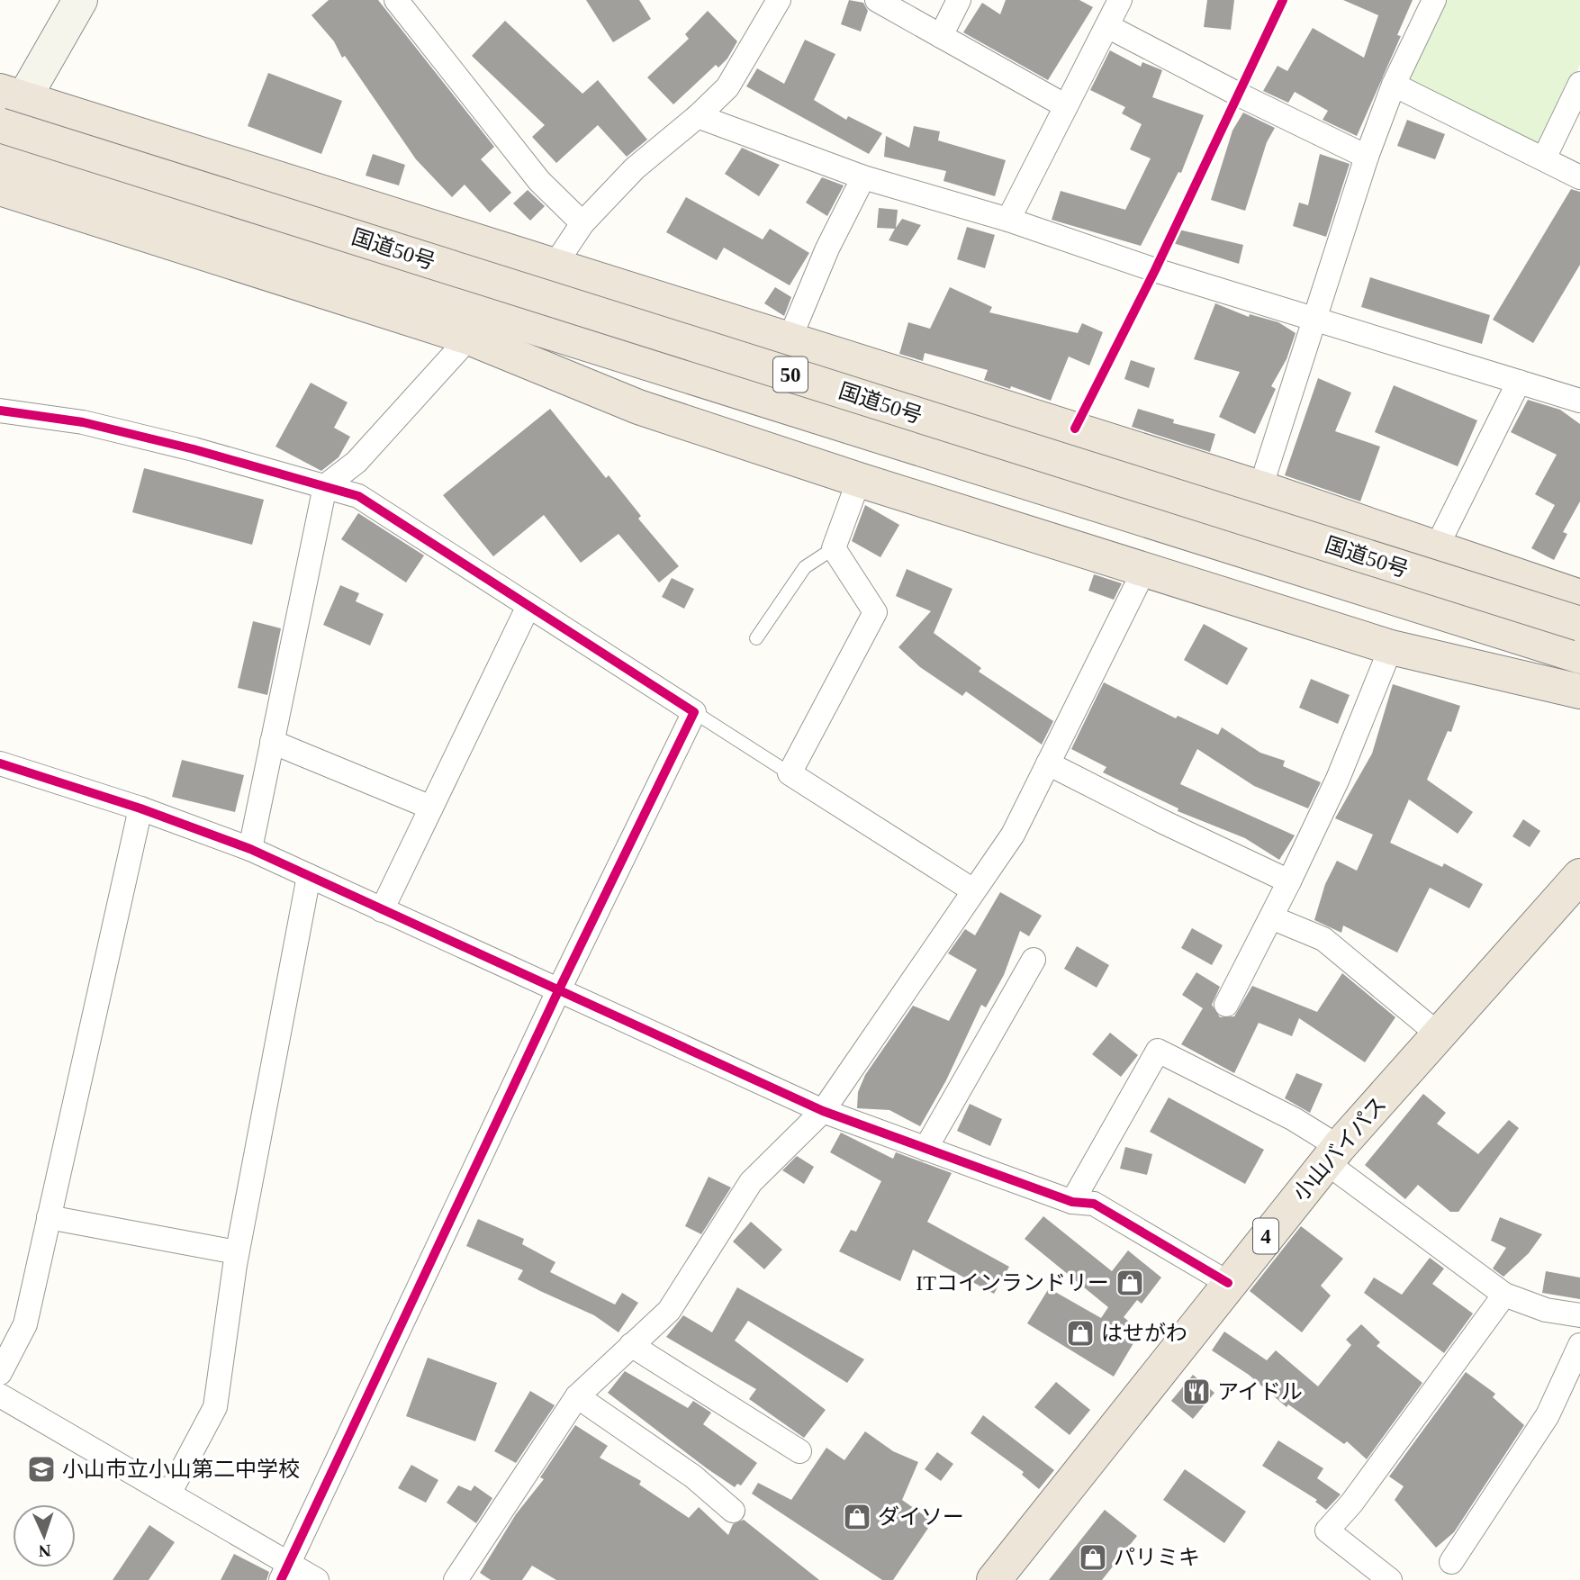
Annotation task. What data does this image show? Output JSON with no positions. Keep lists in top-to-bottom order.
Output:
{
  "streets": {
    "highway": [
      "国道50号",
      "50",
      "小山バイパス",
      "4"
    ]
  },
  "places": {
    "shop": [
      "ITコインランドリー",
      "はせがわ",
      "ダイソー",
      "パリミキ"
    ],
    "restaurant": ["アイドル"],
    "school or university": ["小山市立小山第二中学校"]
  },
  "north": "bottom"
}
